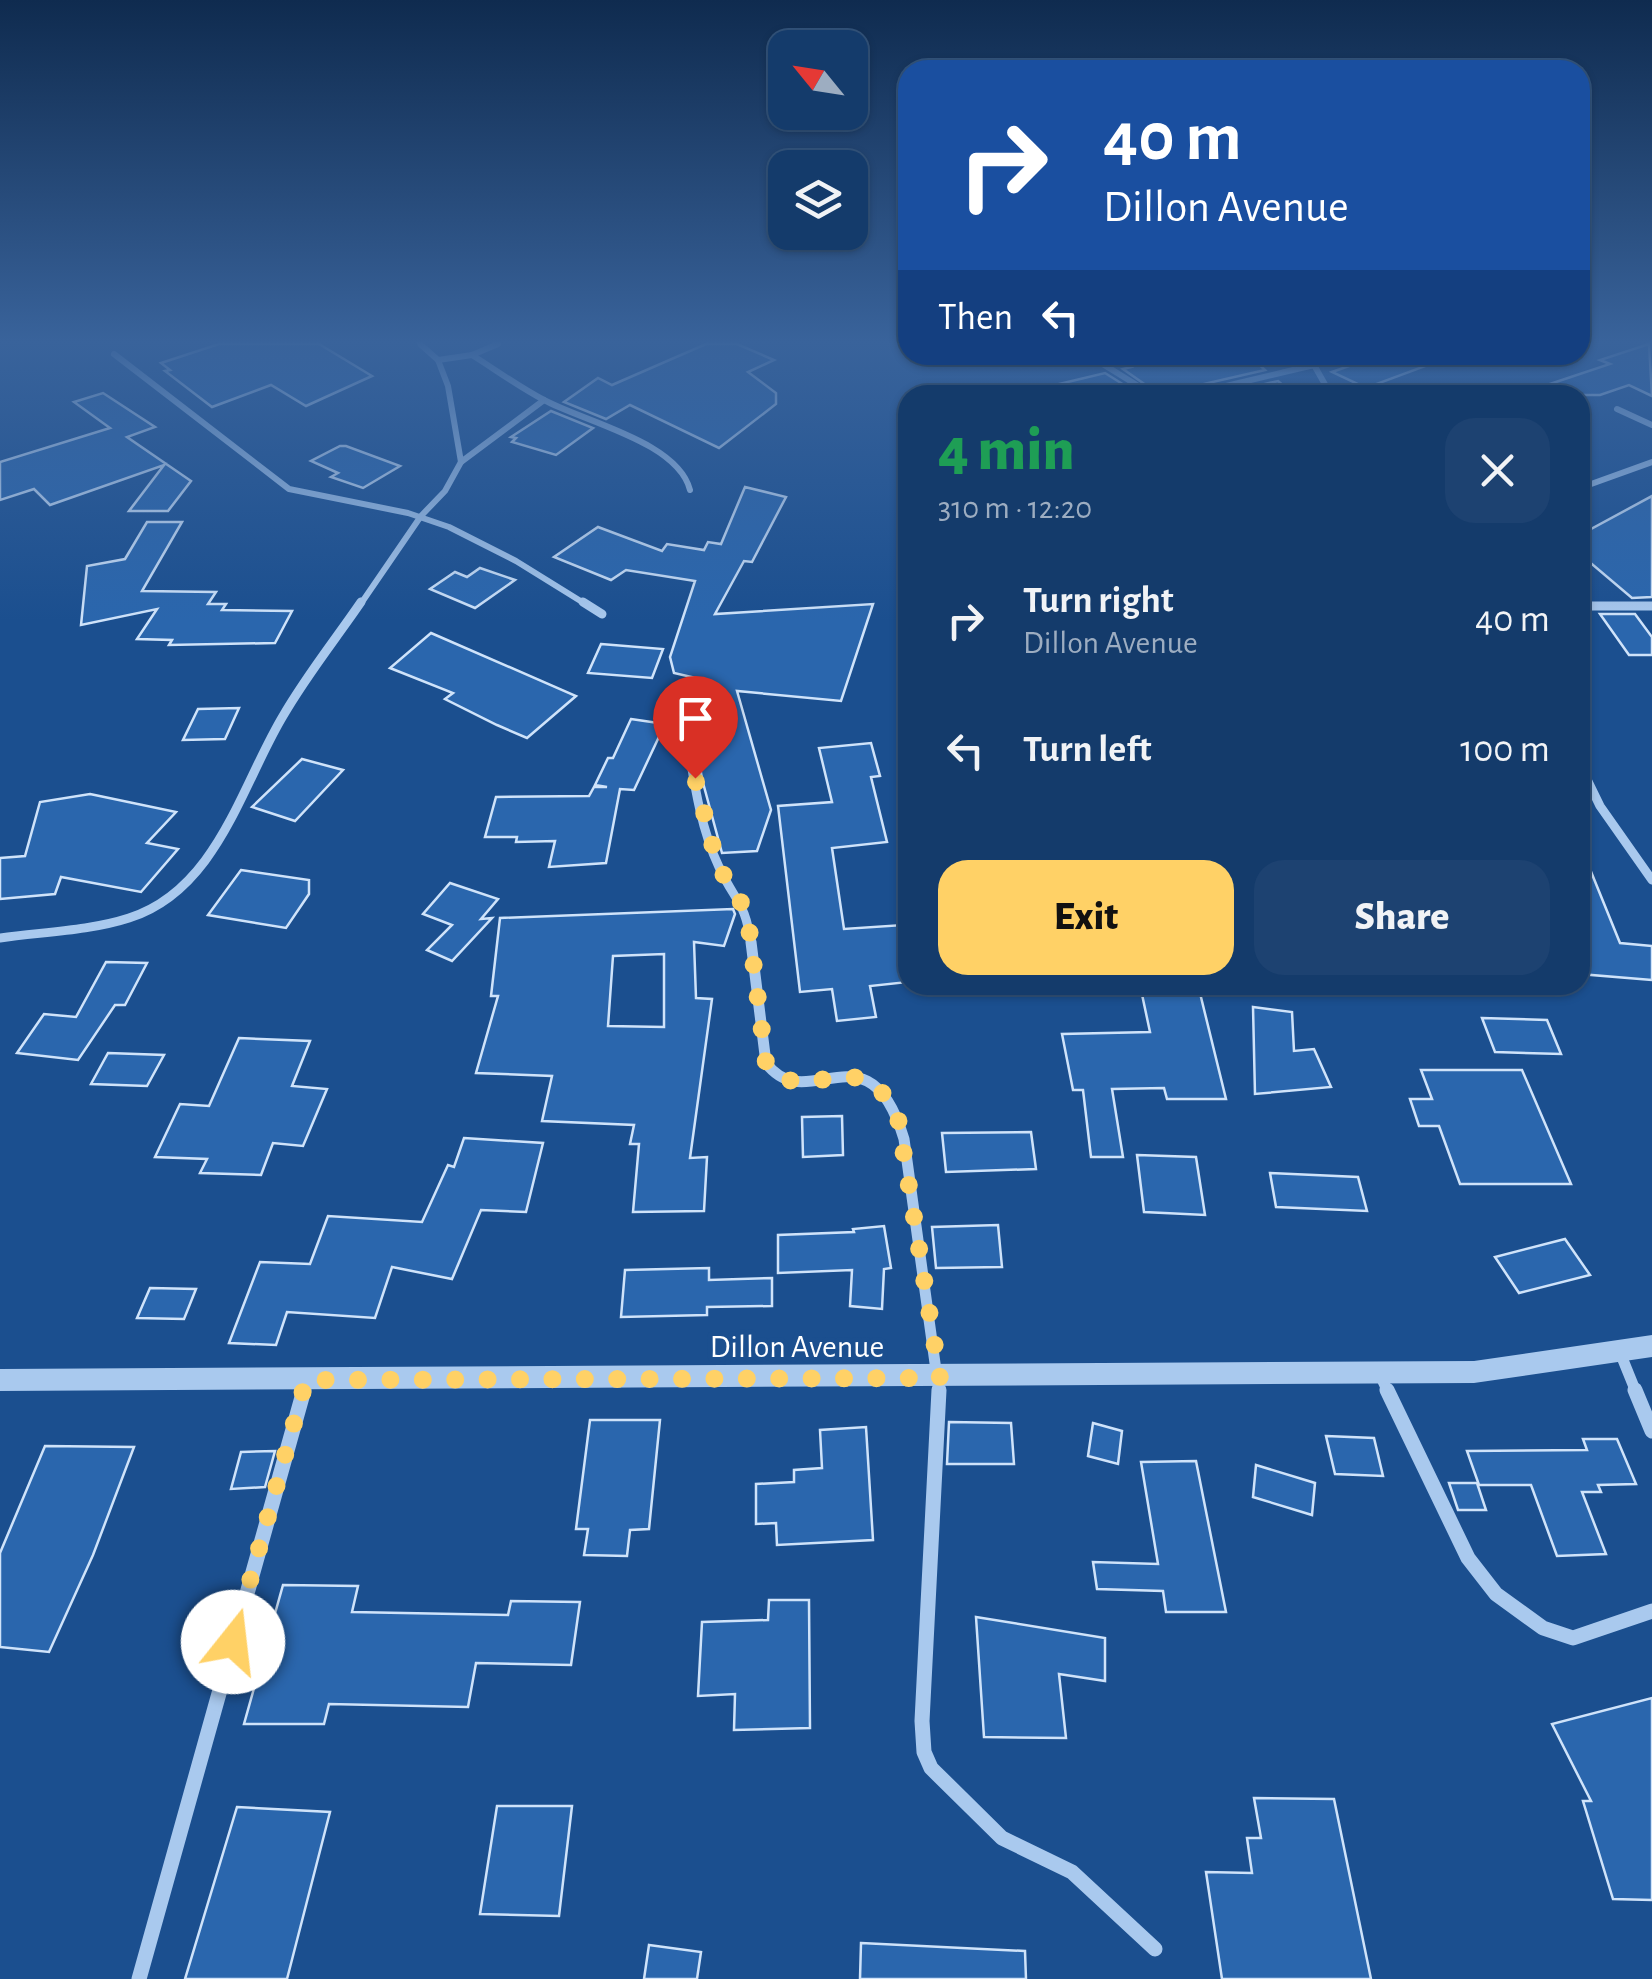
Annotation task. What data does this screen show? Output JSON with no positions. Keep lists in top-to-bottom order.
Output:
{
  "streets": {
    "street": ["Dillon Avenue"]
  },
  "north": "top left",
  "page": {
    "turn": ["40 m", "Dillon Avenue"],
    "then": "Then",
    "heading": ["4 min", "310 m · 12:20"],
    "list": [
      {
        "name": "Turn right",
        "note": "Dillon Avenue",
        "value": "40 m"
      },
      {
        "name": "Turn left",
        "value": "100 m"
      }
    ],
    "buttons": ["Exit", "Share"]
  }
}
